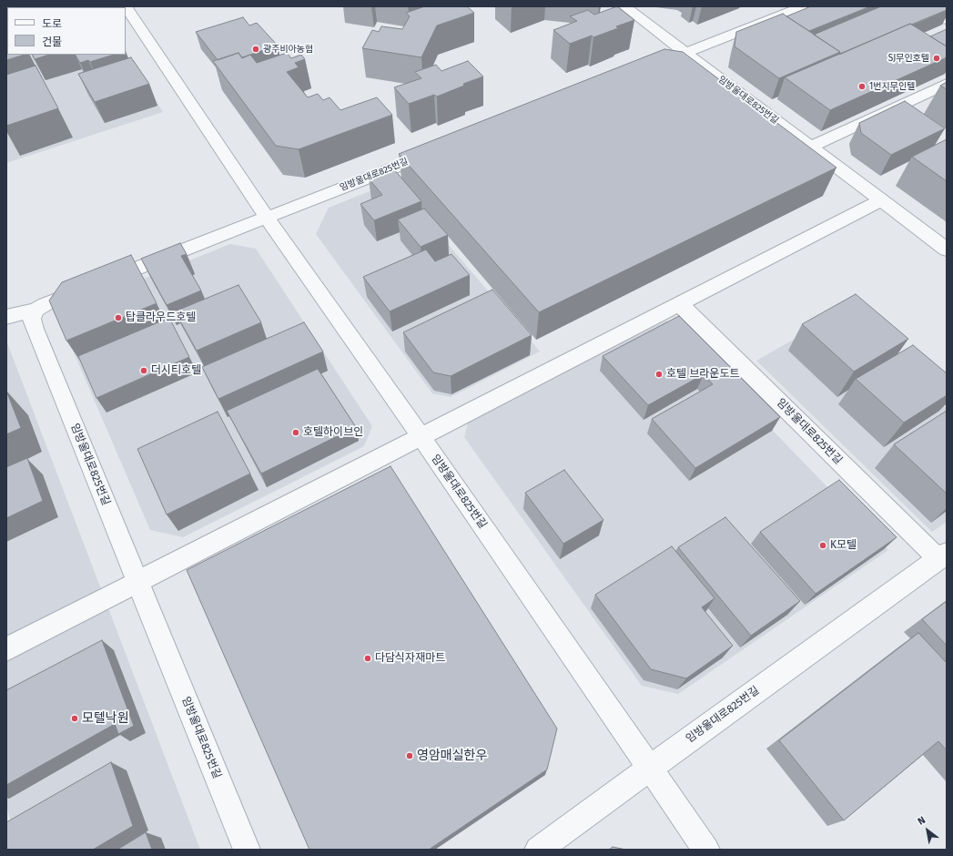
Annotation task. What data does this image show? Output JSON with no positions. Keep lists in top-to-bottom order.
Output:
{
  "streets": {
    "street": ["임방울대로825번길"]
  },
  "places": [
    "광주비아농협",
    "SJ무인호텔",
    "1번지무인텔",
    "탑클라우드호텔",
    "더시티호텔",
    "호텔 브라운도트",
    "호텔하이브인",
    "K모텔",
    "다담식자재마트",
    "모텔낙원",
    "영암매실한우"
  ],
  "legend": ["도로", "건물"],
  "north": "top left"
}
